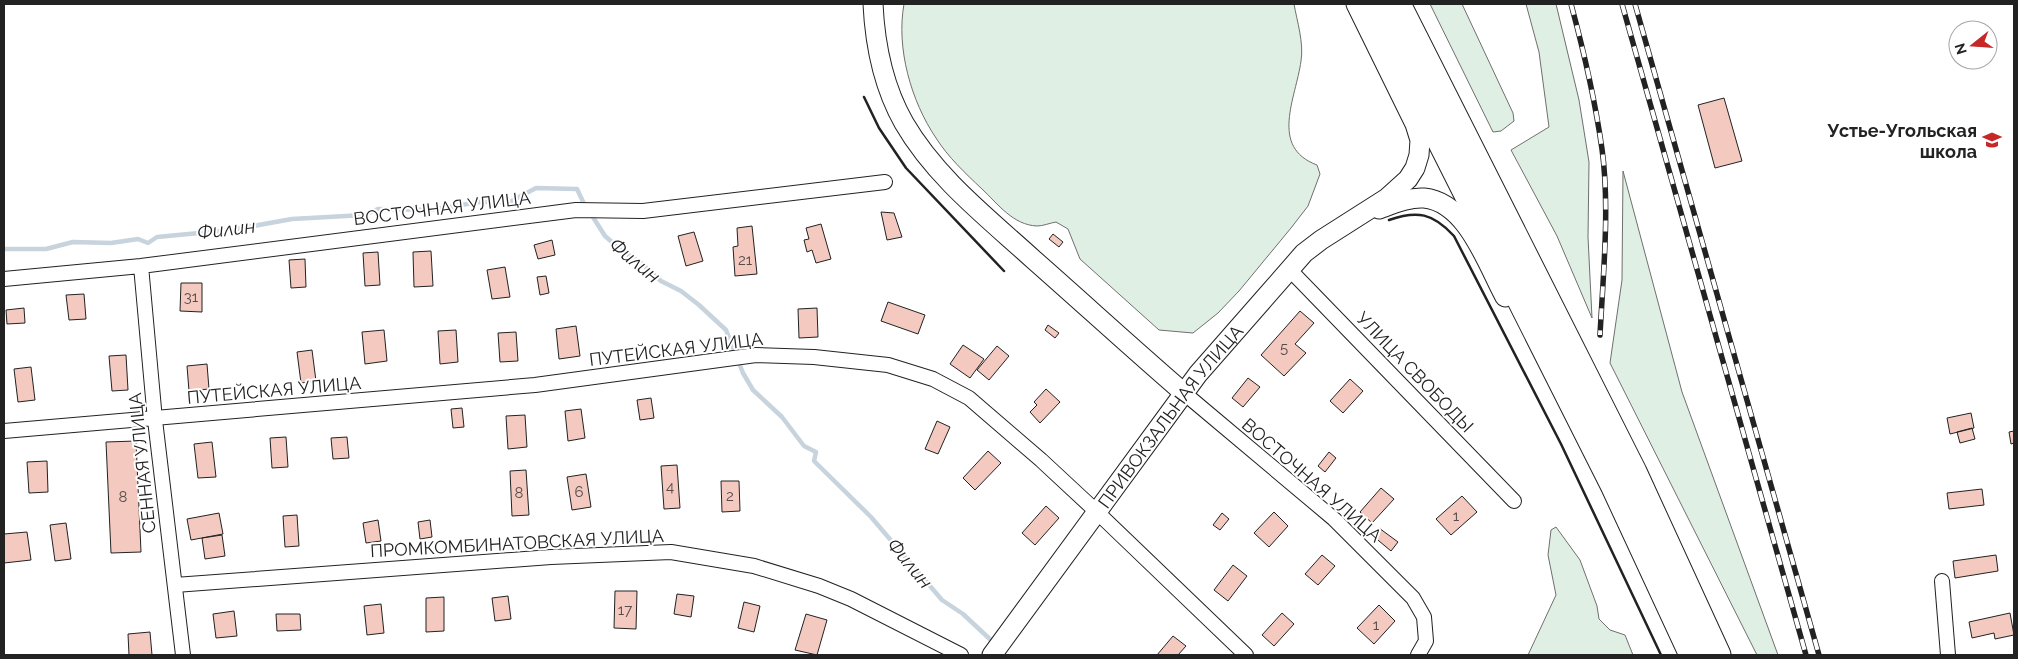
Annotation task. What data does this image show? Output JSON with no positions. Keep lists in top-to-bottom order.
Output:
{
  "streets": {
    "street": [
      "ВОСТОЧНАЯ УЛИЦА",
      "ПУТЕЙСКАЯ УЛИЦА",
      "УЛИЦА СВОБОДЫ",
      "ПРИВОКЗАЛЬНАЯ УЛИЦА",
      "СЕННАЯ УЛИЦА",
      "ПРОМКОМБИНАТОВСКАЯ УЛИЦА"
    ]
  },
  "crossings": [
    ["ВОСТОЧНАЯ УЛИЦА", "ПРИВОКЗАЛЬНАЯ УЛИЦА"],
    ["ВОСТОЧНАЯ УЛИЦА", "СЕННАЯ УЛИЦА"],
    ["ПУТЕЙСКАЯ УЛИЦА", "ПРИВОКЗАЛЬНАЯ УЛИЦА"],
    ["ПУТЕЙСКАЯ УЛИЦА", "СЕННАЯ УЛИЦА"],
    ["УЛИЦА СВОБОДЫ", "ПРИВОКЗАЛЬНАЯ УЛИЦА"],
    ["СЕННАЯ УЛИЦА", "ПРОМКОМБИНАТОВСКАЯ УЛИЦА"]
  ],
  "water": ["Филин"],
  "places": {
    "school or university": ["Устье-Угольская школа"]
  },
  "house_numbers": [
    "21",
    "31",
    "5",
    "4",
    "6",
    "8",
    "2",
    "8",
    "1",
    "17",
    "1"
  ],
  "north": "left"
}
